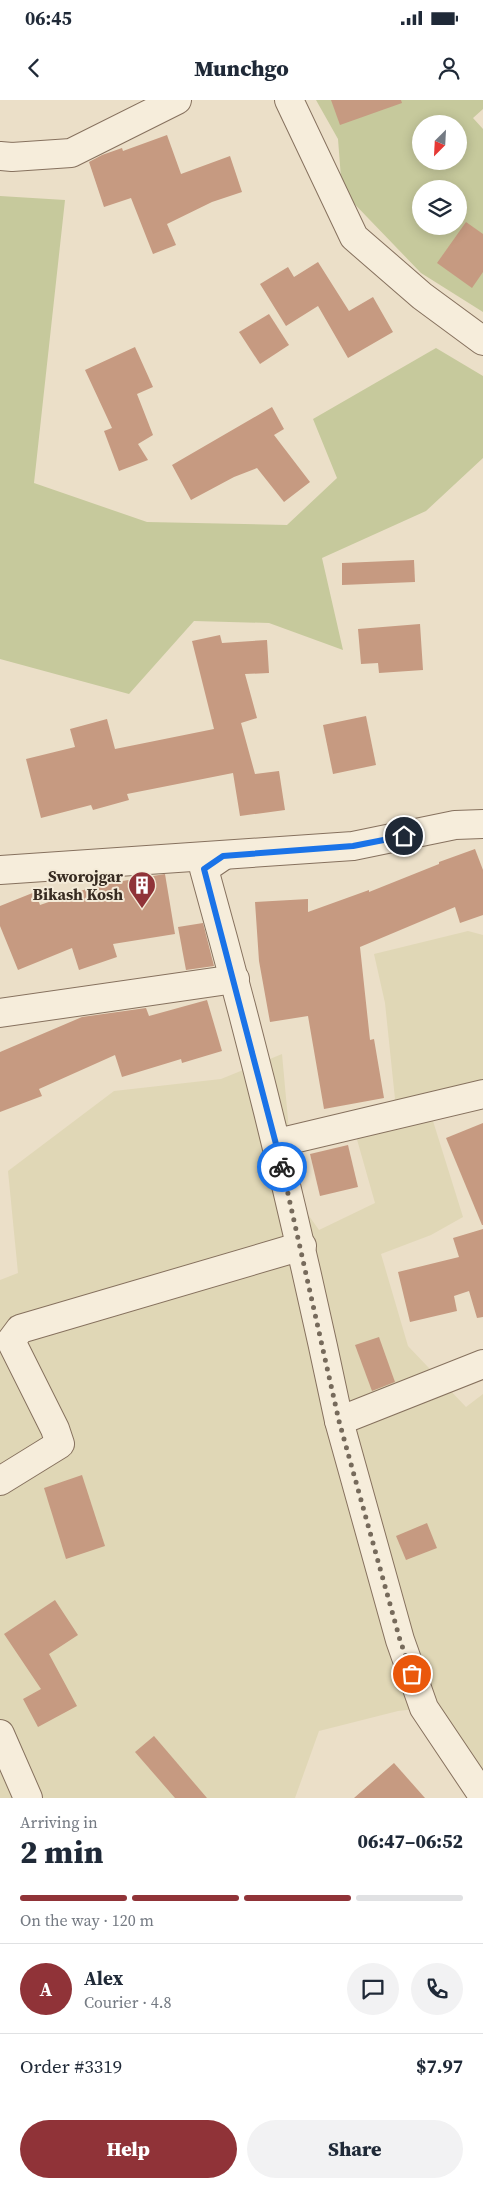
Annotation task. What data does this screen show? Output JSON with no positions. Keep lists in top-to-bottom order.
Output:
{
  "places": {
    "building": ["Sworojgar Bikash Kosh"]
  },
  "north": "bottom left",
  "page": {
    "status": "06:45",
    "header": "Munchgo",
    "heading": ["2 min", "Arriving in", "06:47–06:52"],
    "panel": [
      "Alex",
      "Courier · 4.8",
      "Order #3319",
      "$7.97"
    ],
    "bar": "On the way · 120 m",
    "round": "A",
    "buttons": ["Help", "Share"]
  }
}
